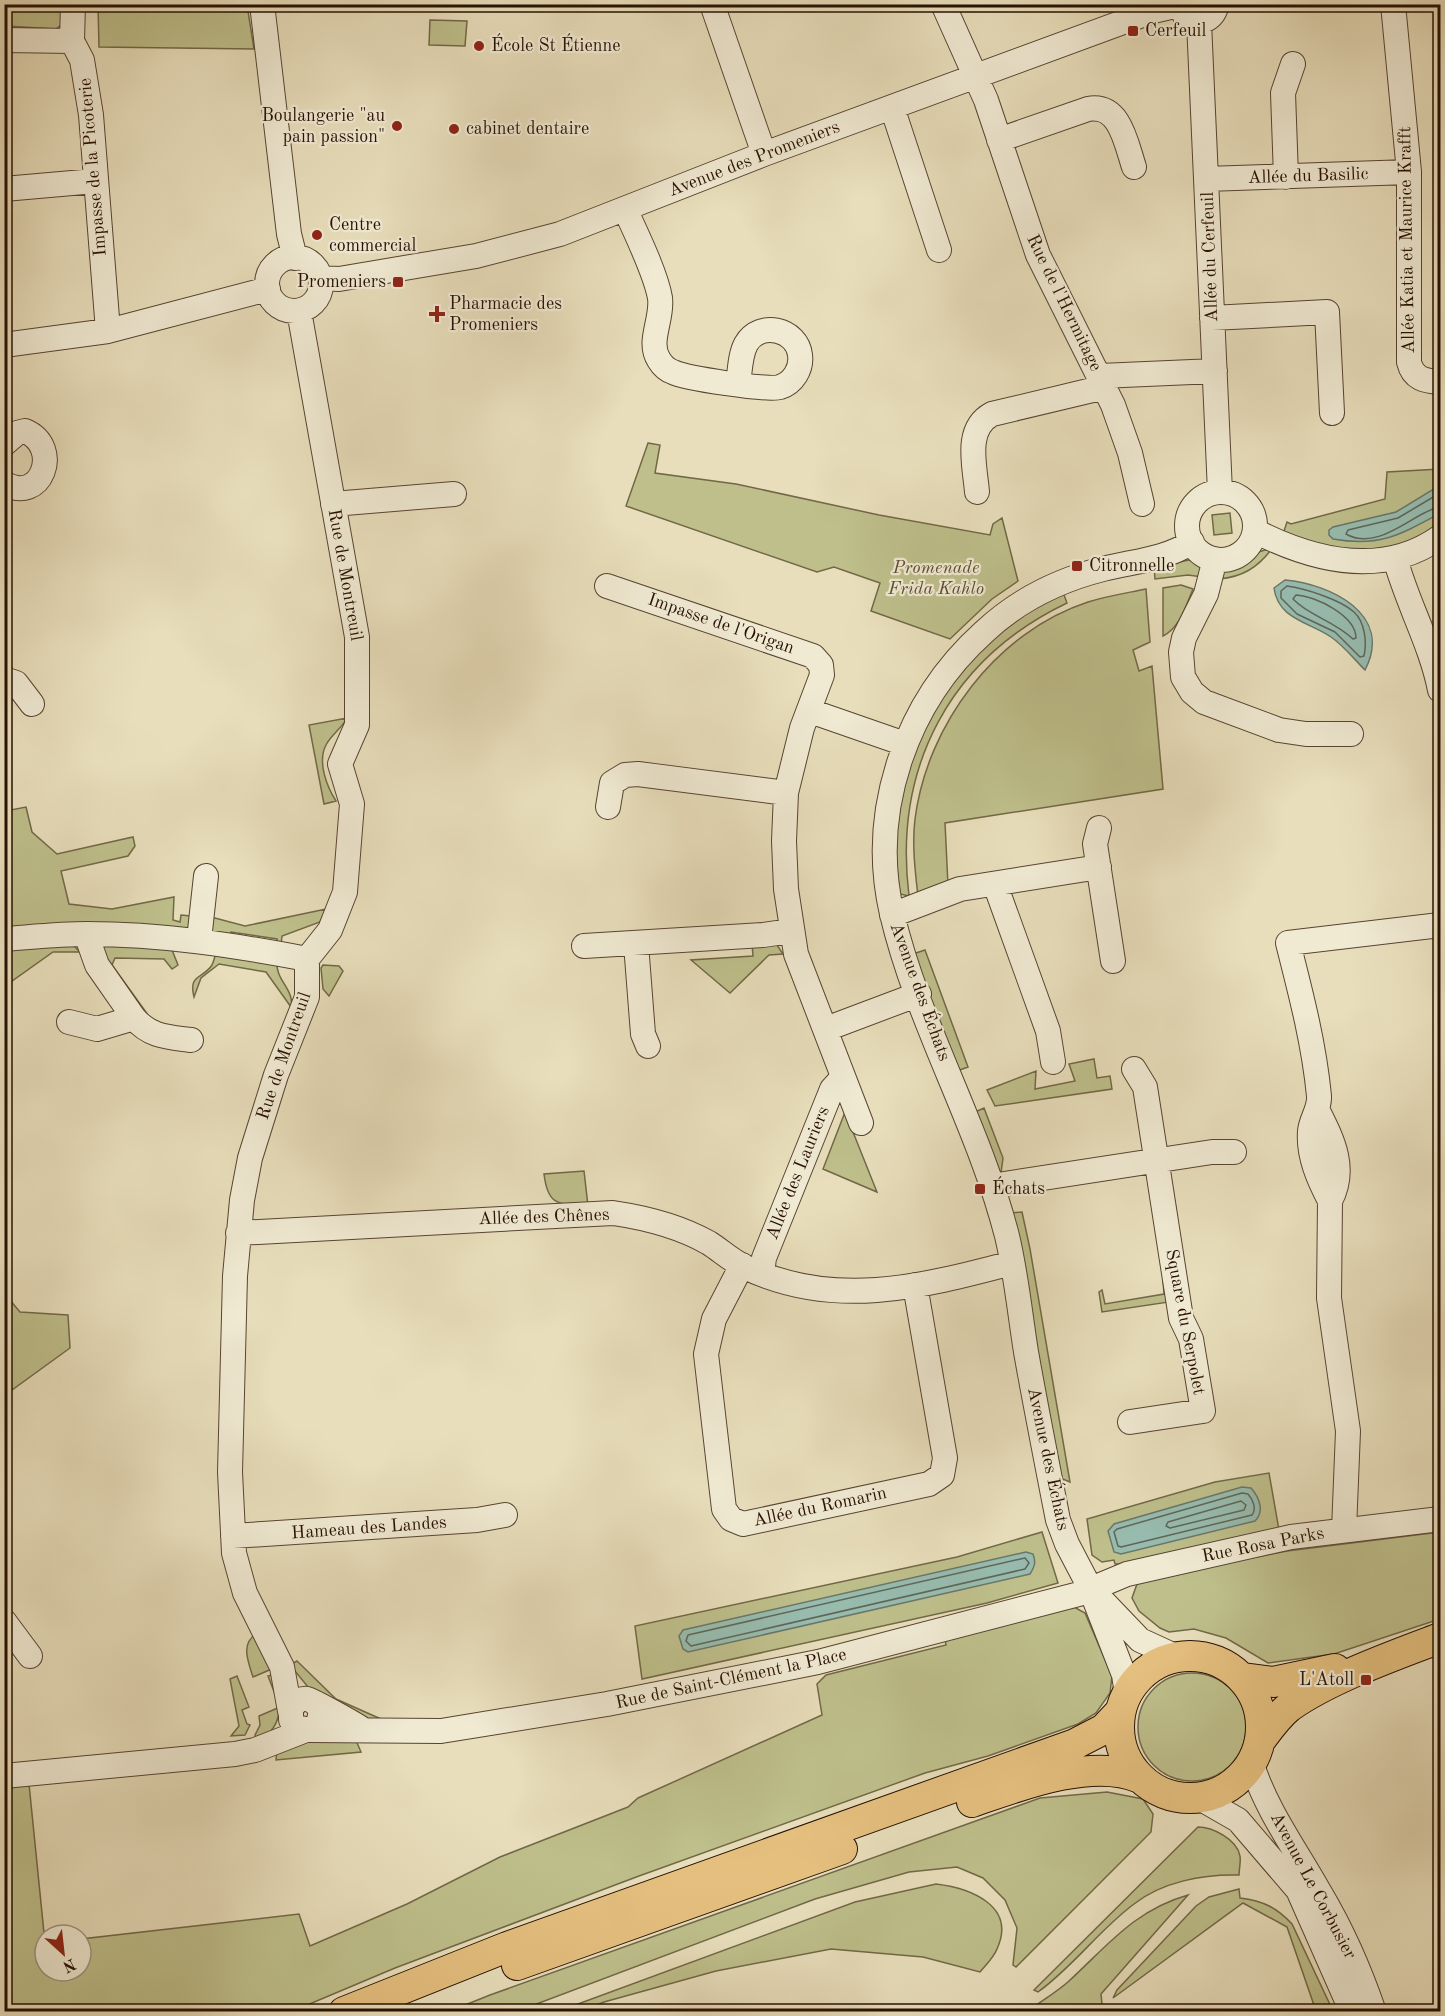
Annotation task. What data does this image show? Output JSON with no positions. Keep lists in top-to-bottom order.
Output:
{
  "streets": {
    "street": [
      "Avenue des Promeniers",
      "Impasse de la Picoterie",
      "Allée du Basilic",
      "Allée Katia et Maurice Krafft",
      "Allée du Cerfeuil",
      "Rue de l'Hermitage",
      "Rue de Montreuil",
      "Impasse de l'Origan",
      "Avenue des Échats",
      "Allée des Lauriers",
      "Allée des Chênes",
      "Square du Serpolet",
      "Allée du Romarin",
      "Hameau des Landes",
      "Rue Rosa Parks",
      "Rue de Saint-Clément la Place",
      "Avenue Le Corbusier"
    ]
  },
  "crossings": [
    ["Avenue des Promeniers", "Allée du Cerfeuil"],
    ["Avenue des Promeniers", "Rue de l'Hermitage"],
    ["Avenue des Promeniers", "Rue de Montreuil"],
    ["Allée du Basilic", "Allée Katia et Maurice Krafft"],
    ["Allée du Basilic", "Allée du Cerfeuil"],
    ["Allée du Cerfeuil", "Avenue des Échats"],
    ["Rue de Montreuil", "Allée des Chênes"],
    ["Rue de Montreuil", "Hameau des Landes"],
    ["Rue de Montreuil", "Rue de Saint-Clément la Place"],
    ["Impasse de l'Origan", "Allée des Lauriers"],
    ["Avenue des Échats", "Allée des Chênes"],
    ["Avenue des Échats", "Rue Rosa Parks"],
    ["Avenue des Échats", "Rue de Saint-Clément la Place"],
    ["Avenue des Échats", "Avenue Le Corbusier"],
    ["Allée des Lauriers", "Allée des Chênes"],
    ["Allée des Lauriers", "Allée du Romarin"],
    ["Allée des Chênes", "Allée du Romarin"],
    ["Rue Rosa Parks", "Rue de Saint-Clément la Place"]
  ],
  "parks": ["Promenade Frida Kahlo"],
  "places": {
    "transit": [
      "Cerfeuil",
      "Promeniers",
      "Citronnelle",
      "Échats",
      "L'Atoll"
    ],
    "other": [
      "École St Étienne",
      "Boulangerie \"au pain passion\"",
      "cabinet dentaire",
      "Centre commercial"
    ],
    "health": ["Pharmacie des Promeniers"]
  },
  "north": "bottom right"
}
